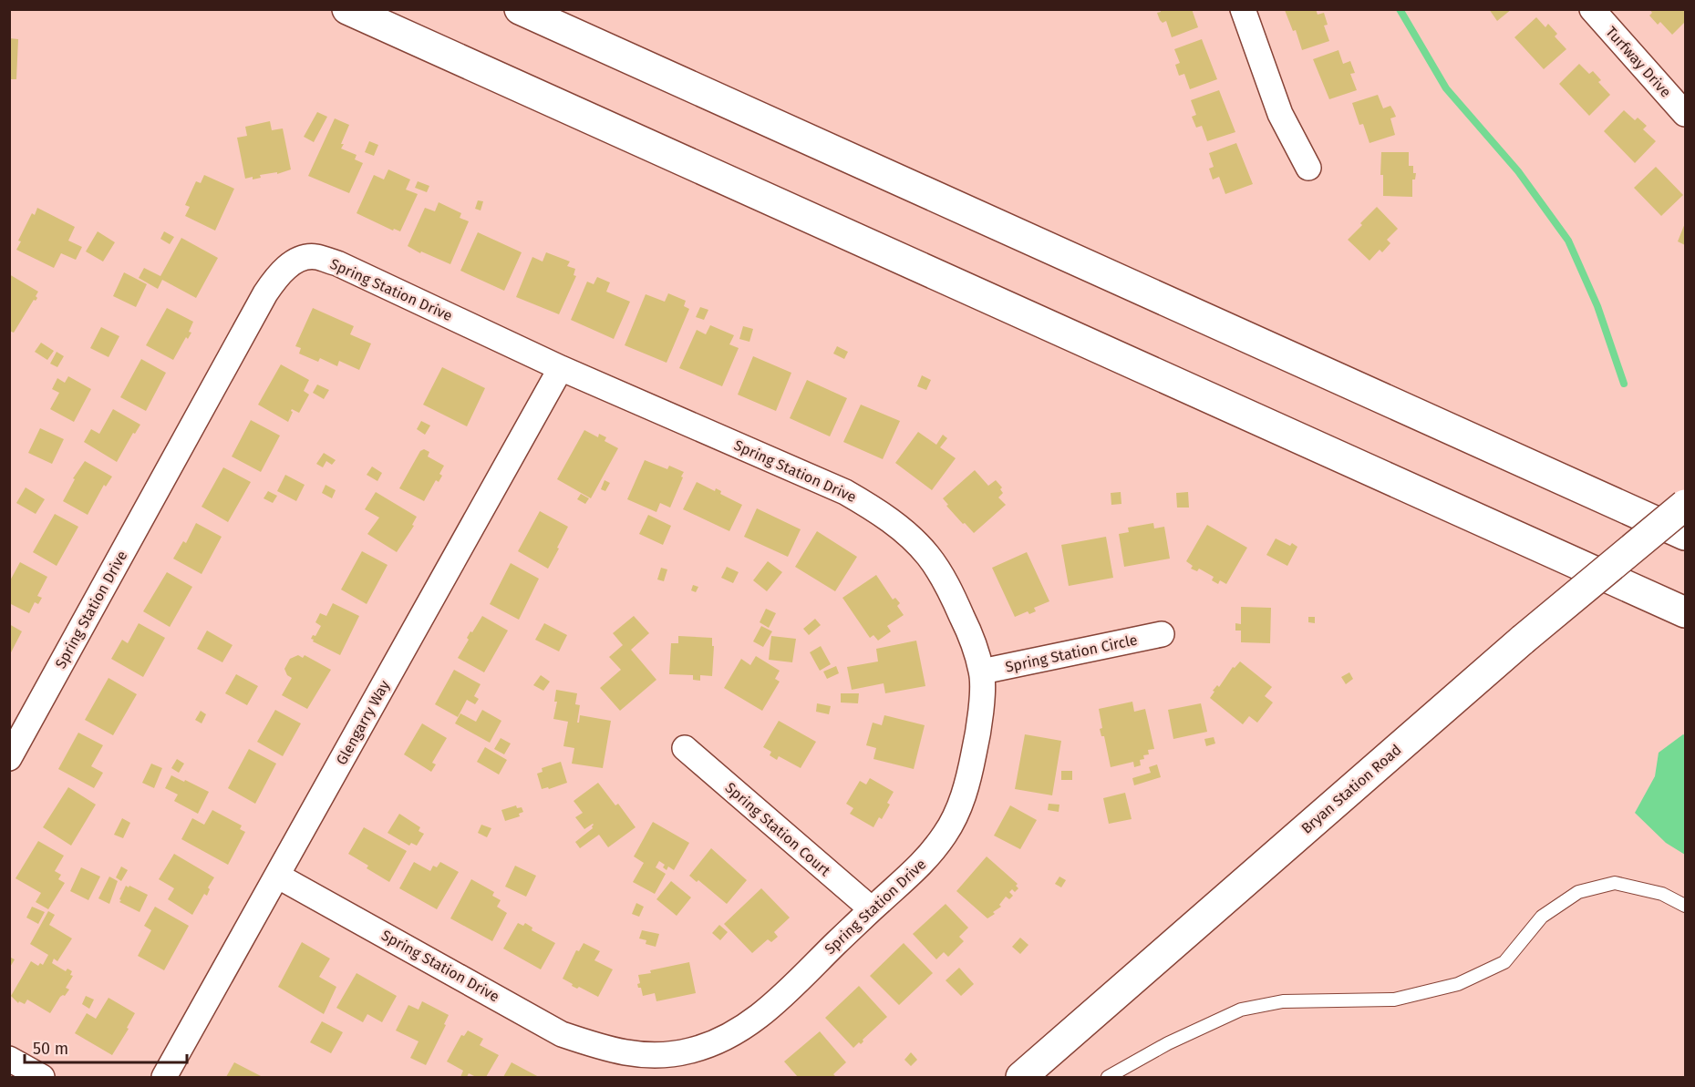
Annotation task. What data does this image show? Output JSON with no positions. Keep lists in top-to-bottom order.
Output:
{
  "streets": {
    "main road": ["Bryan Station Road"],
    "street": [
      "Turfway Drive",
      "Spring Station Drive",
      "Spring Station Circle",
      "Glengarry Way",
      "Spring Station Court"
    ]
  },
  "crossings": [
    ["Spring Station Drive", "Spring Station Circle"],
    ["Spring Station Drive", "Glengarry Way"],
    ["Spring Station Drive", "Spring Station Court"]
  ],
  "scale_bar": "50 m"
}
